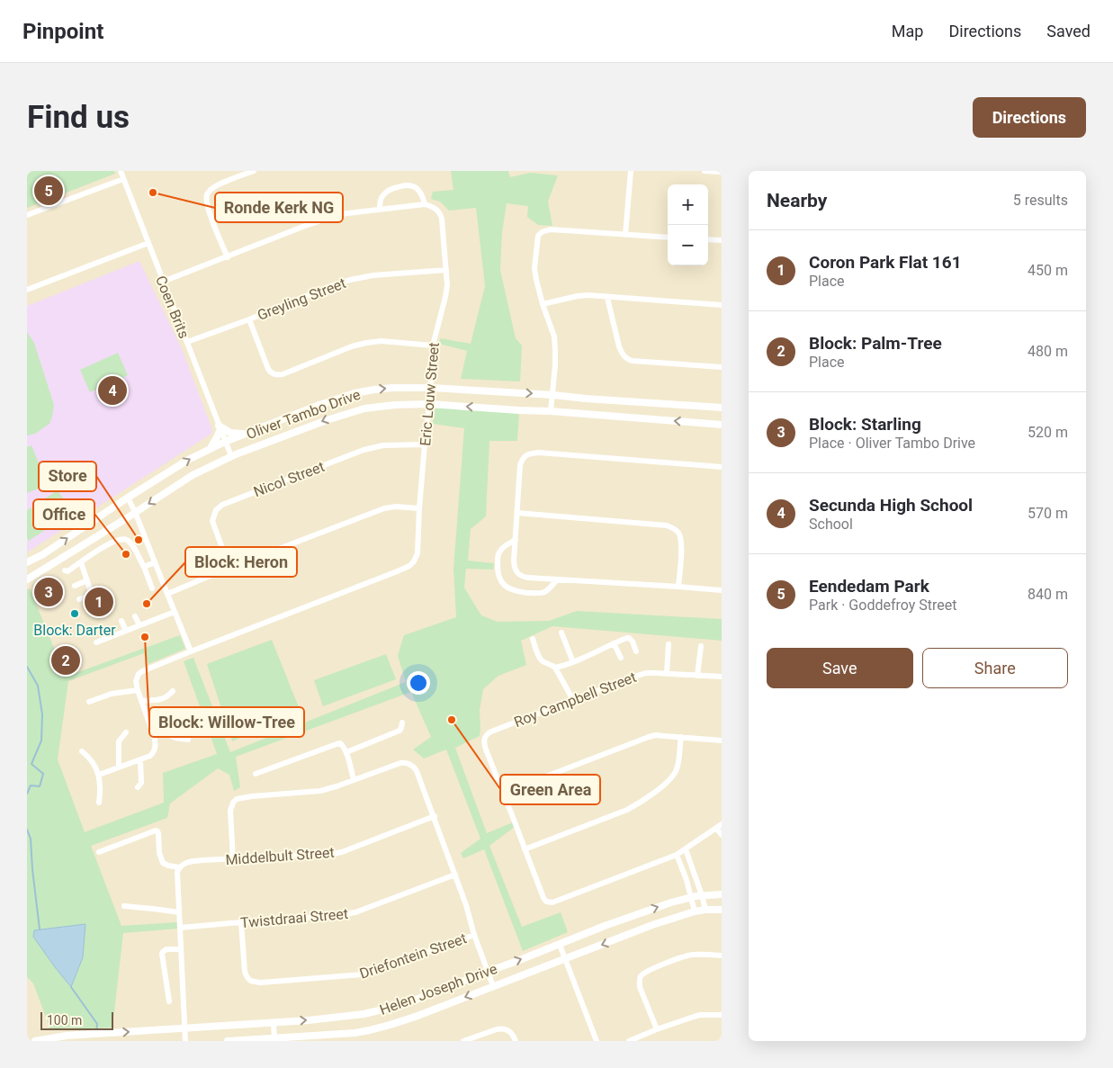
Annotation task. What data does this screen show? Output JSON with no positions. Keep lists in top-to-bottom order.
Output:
{
  "streets": {
    "street": [
      "Greyling Street",
      "Coen Brits",
      "Eric Louw Street",
      "Oliver Tambo Drive",
      "Nicol Street",
      "Roy Campbell Street",
      "Middelbult Street",
      "Twistdraai Street",
      "Driefontein Street",
      "Helen Joseph Drive"
    ]
  },
  "crossings": [
    ["Greyling Street", "Coen Brits"],
    ["Greyling Street", "Eric Louw Street"],
    ["Coen Brits", "Oliver Tambo Drive"],
    ["Eric Louw Street", "Oliver Tambo Drive"],
    ["Eric Louw Street", "Nicol Street"],
    ["Twistdraai Street", "Driefontein Street"]
  ],
  "places": [
    "Ronde Kerk NG",
    "Store",
    "Office",
    "Block: Heron",
    "Block: Darter",
    "Block: Willow-Tree",
    "Green Area"
  ],
  "scale_bar": "100 m",
  "page": {
    "header": "Pinpoint",
    "nav": ["Map", "Directions", "Saved"],
    "buttons": [
      "Directions",
      ["Save", "Share"]
    ],
    "title": "Find us",
    "heading": ["Nearby", "5 results"],
    "pins": [
      "5",
      "4",
      "3",
      "1",
      "2"
    ],
    "map_buttons": ["+", "−"],
    "list": [
      {
        "mark": "1",
        "name": "Coron Park Flat 161",
        "note": "Place",
        "value": "450 m"
      },
      {
        "mark": "2",
        "name": "Block: Palm-Tree",
        "note": "Place",
        "value": "480 m"
      },
      {
        "mark": "3",
        "name": "Block: Starling",
        "note": "Place · Oliver Tambo Drive",
        "value": "520 m"
      },
      {
        "mark": "4",
        "name": "Secunda High School",
        "note": "School",
        "value": "570 m"
      },
      {
        "mark": "5",
        "name": "Eendedam Park",
        "note": "Park · Goddefroy Street",
        "value": "840 m"
      }
    ],
    "scale": "100 m"
  }
}
